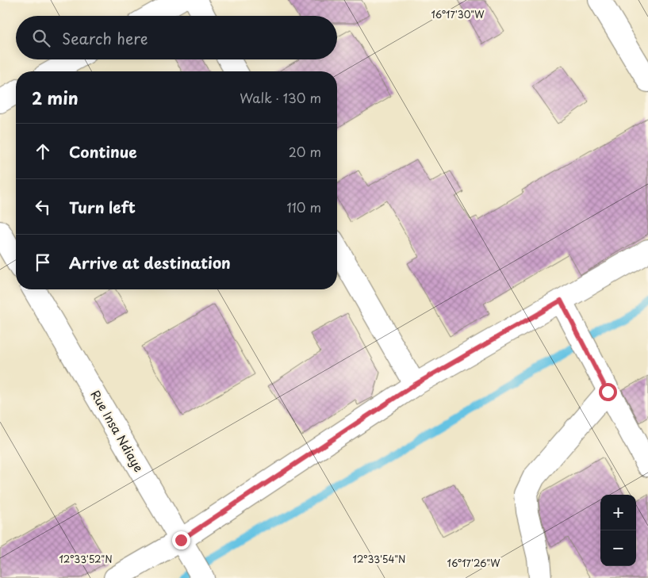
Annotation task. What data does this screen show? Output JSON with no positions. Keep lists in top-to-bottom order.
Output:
{
  "streets": {
    "street": ["Rue Insa Ndiaye"]
  },
  "page": {
    "search": "Search here",
    "heading": ["2 min", "Walk · 130 m"],
    "list": [
      ["Continue", "20 m"],
      ["Turn left", "110 m"],
      "Arrive at destination"
    ],
    "map_buttons": ["+", "−"]
  },
  "coordinates": [
    "16°17'30\"W",
    "12°33'52\"N",
    "12°33'54\"N",
    "16°17'26\"W"
  ]
}
